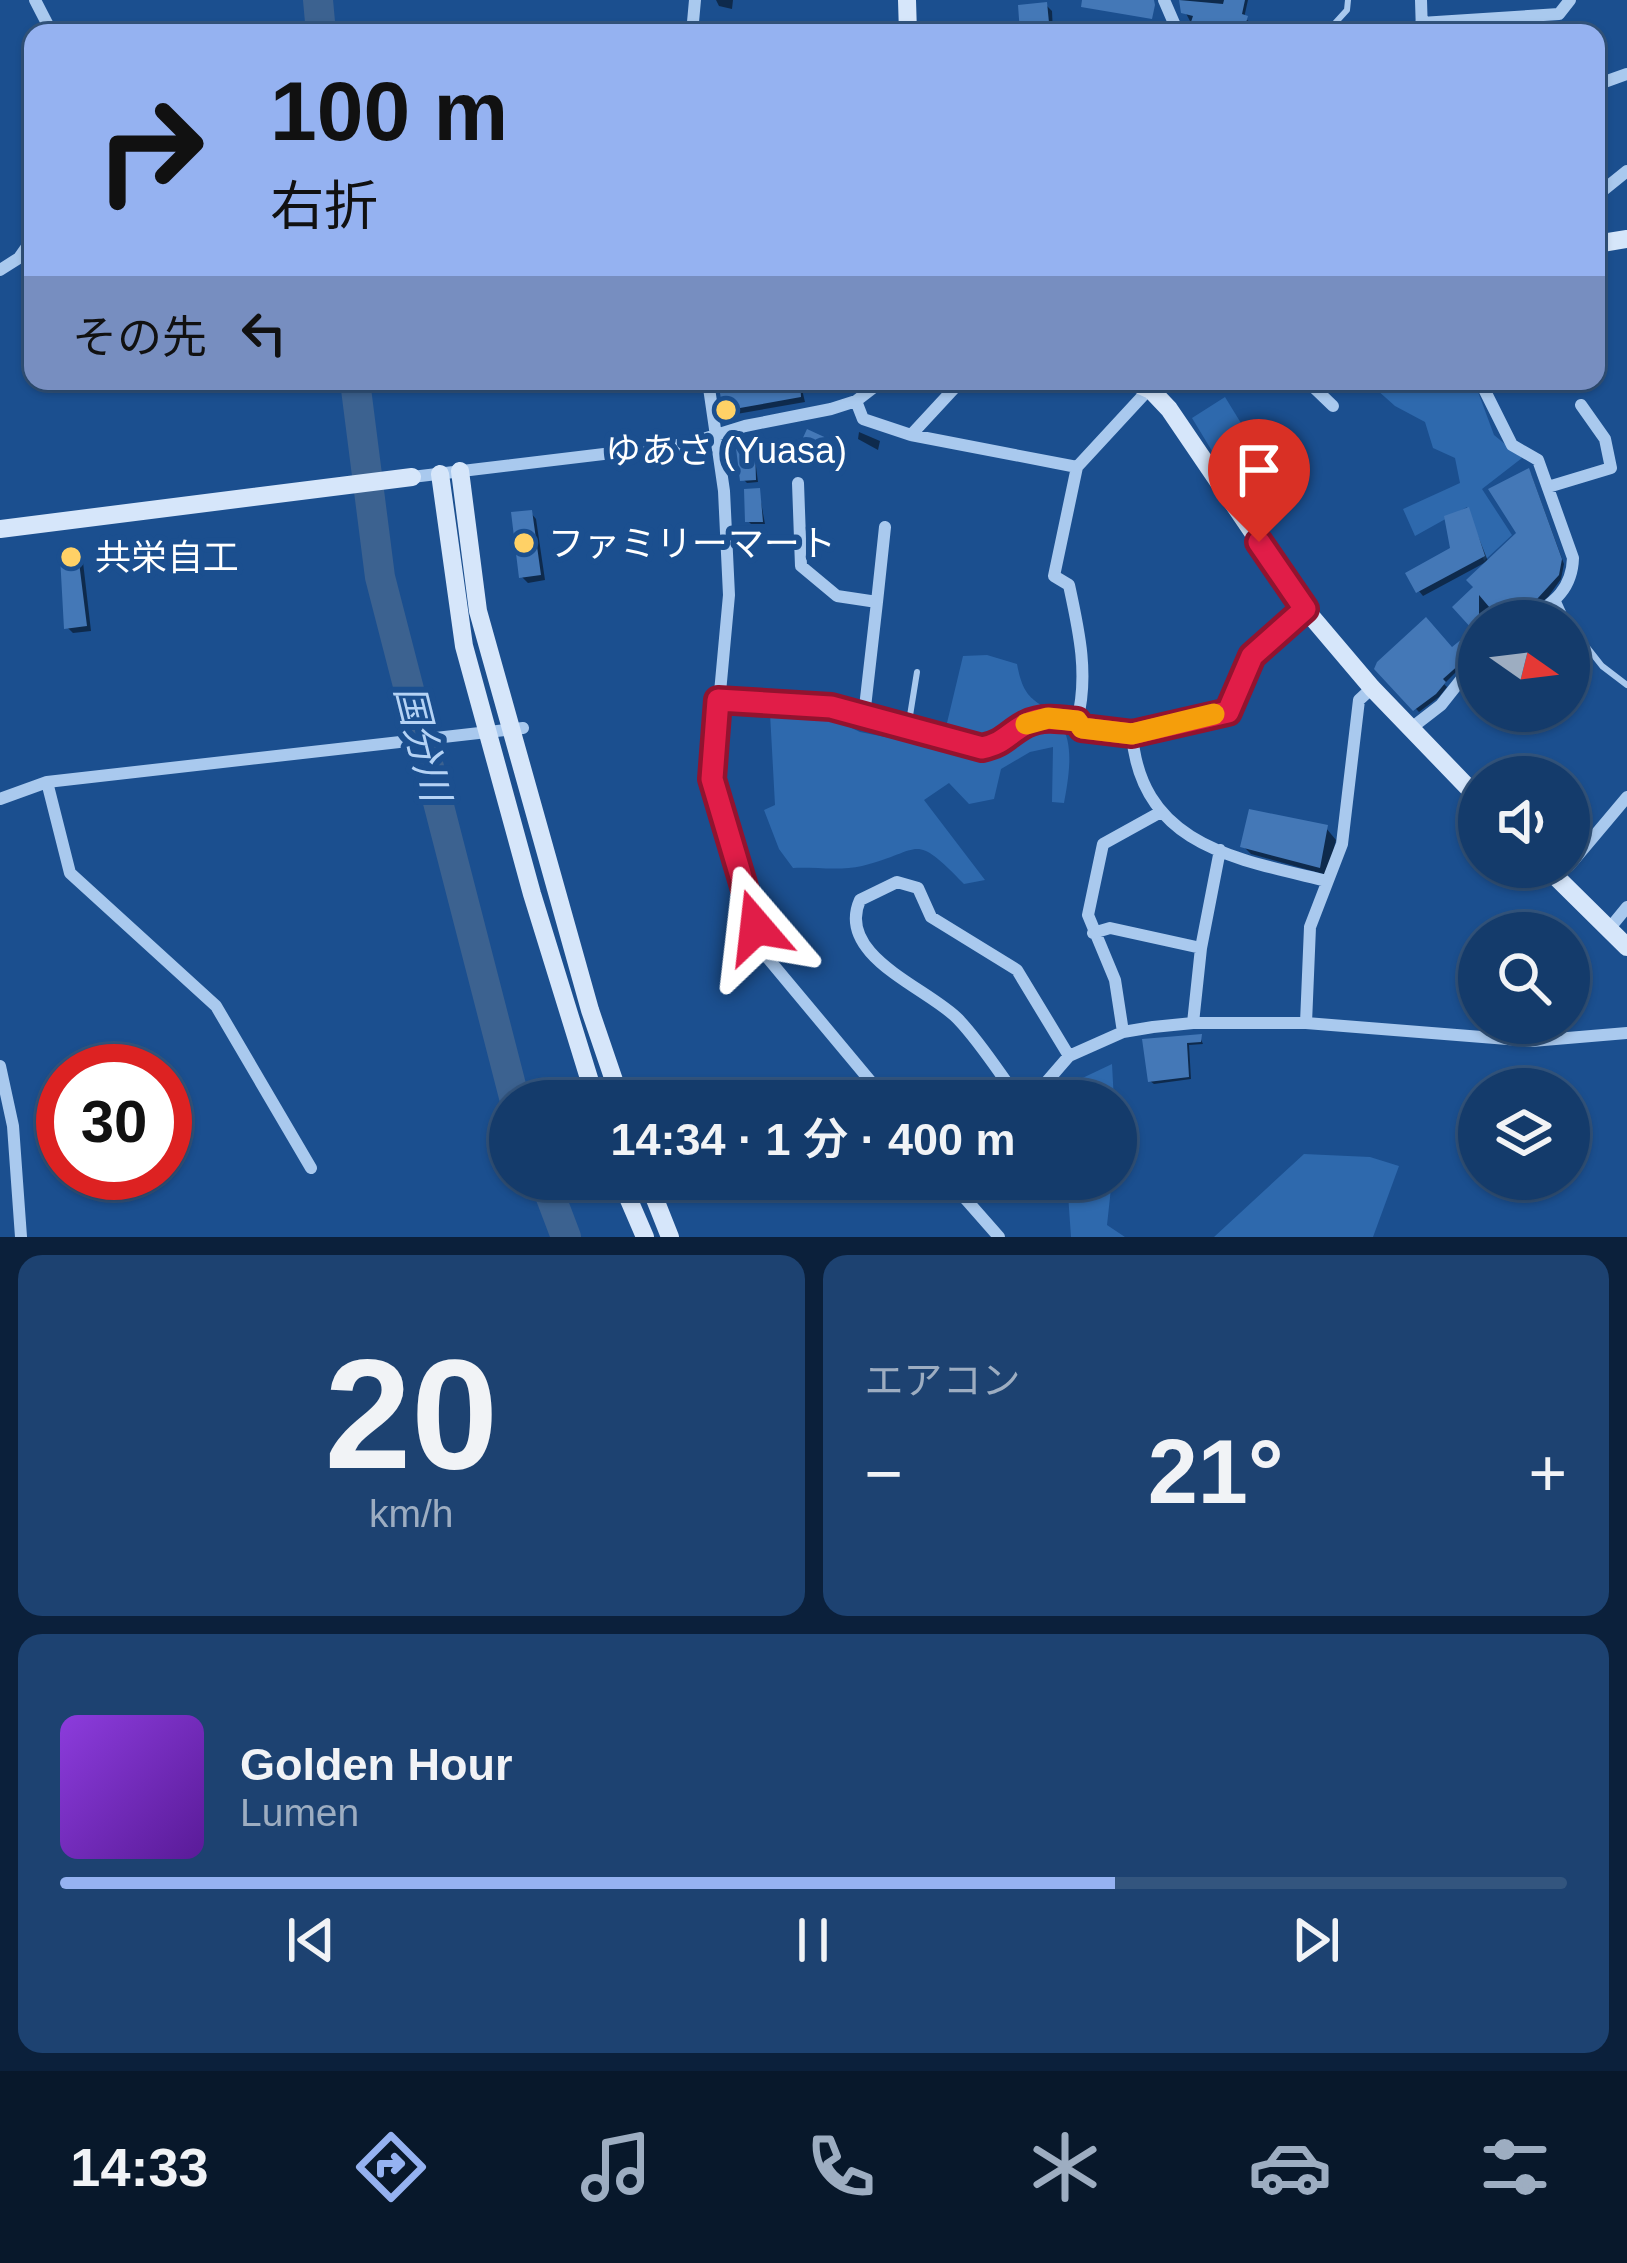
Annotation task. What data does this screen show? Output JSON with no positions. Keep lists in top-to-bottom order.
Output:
{
  "water": ["国分川"],
  "places": ["ゆあさ (Yuasa)", "ファミリーマート", "共栄自工"],
  "north": "right",
  "page": {
    "turn": ["100 m", "右折"],
    "then": "その先",
    "limit": "30",
    "trip": "14:34 · 1 分 · 400 m",
    "tile": [
      ["20", "km/h"],
      "エアコン"
    ],
    "heat": ["−", "21°", "+"],
    "song": ["Golden Hour", "Lumen"],
    "tabs": "14:33"
  }
}
